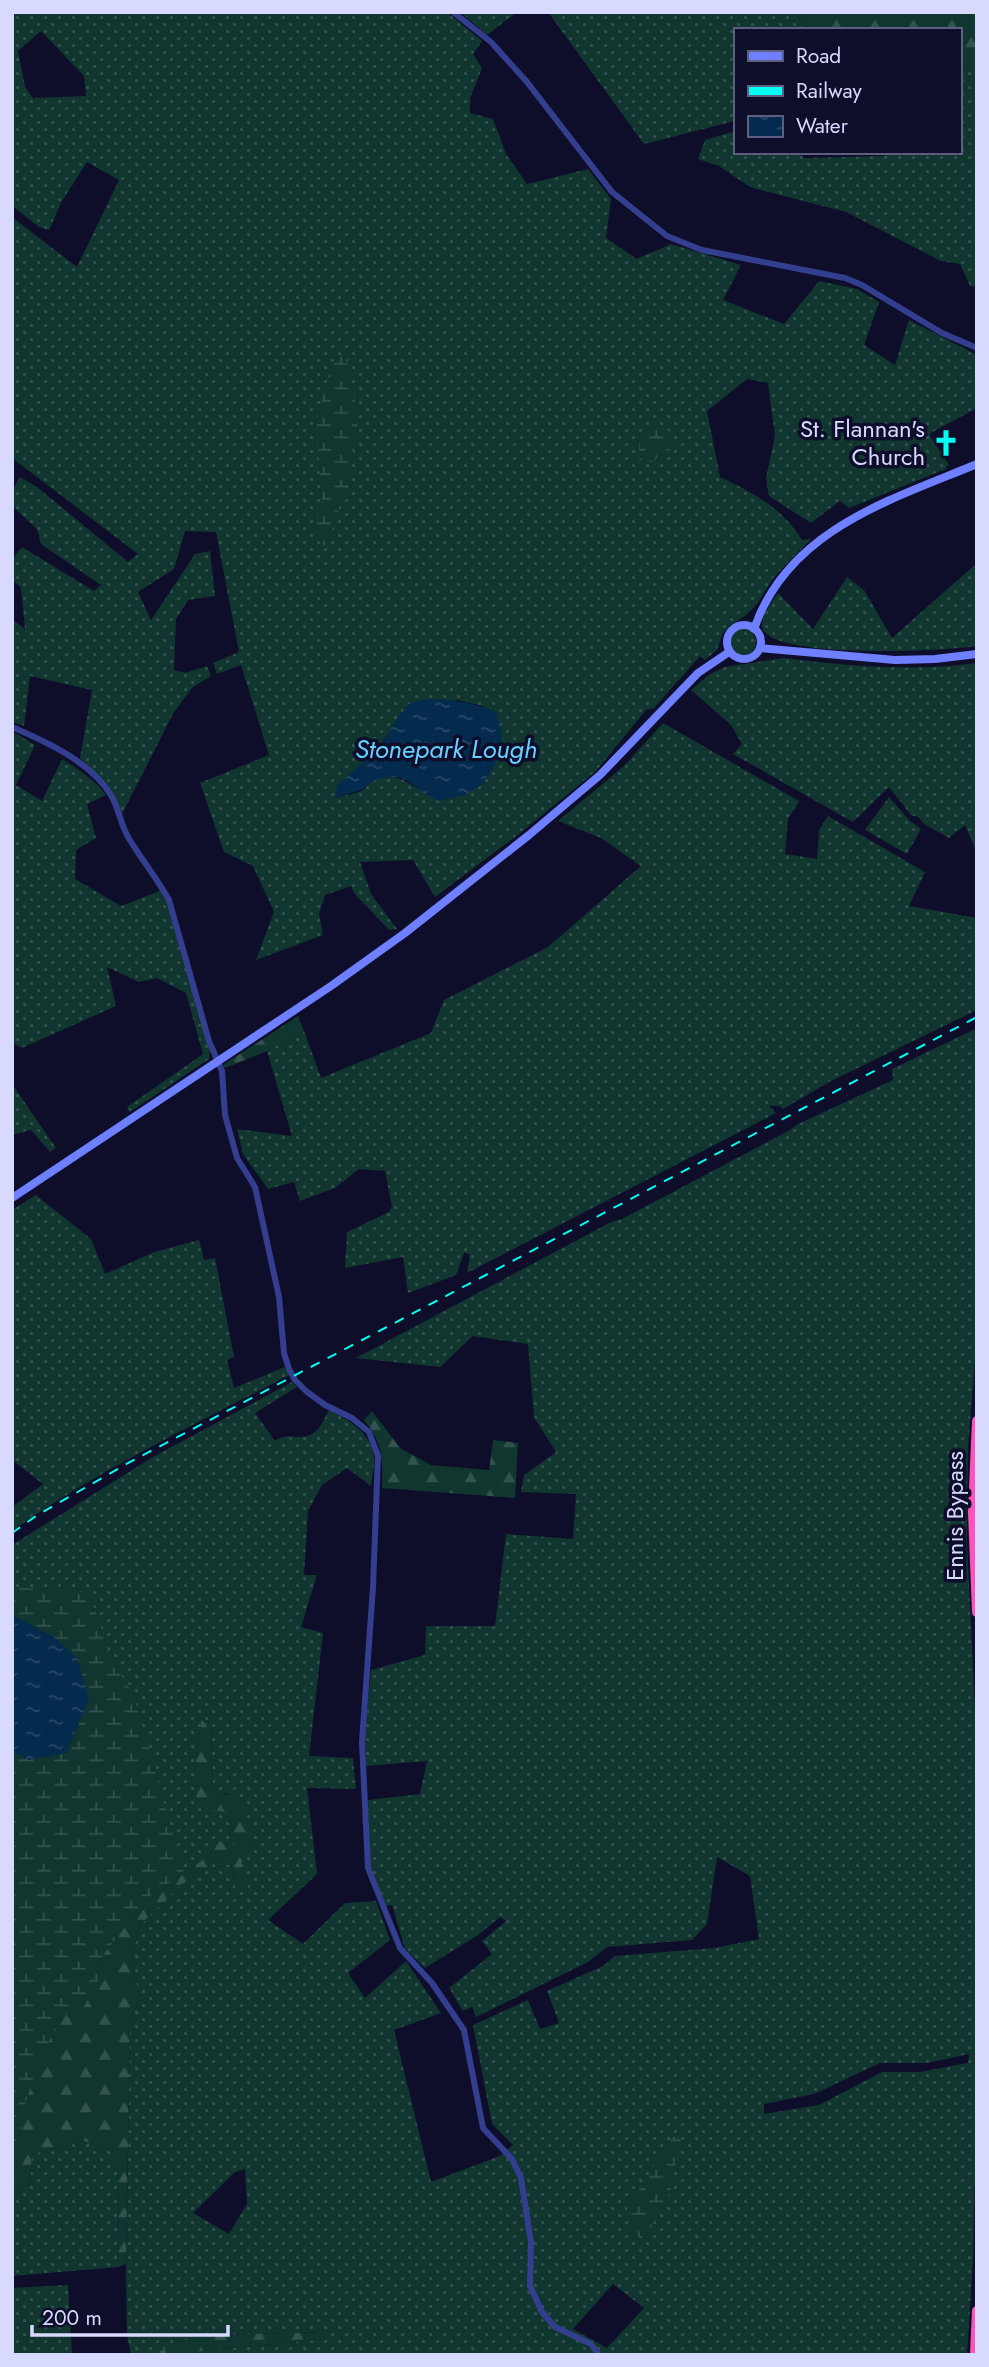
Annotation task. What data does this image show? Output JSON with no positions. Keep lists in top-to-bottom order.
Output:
{
  "streets": {
    "highway": ["Ennis Bypass"]
  },
  "water": ["Stonepark Lough"],
  "places": {
    "church": ["St. Flannan's Church"]
  },
  "legend": ["Road", "Railway", "Water"],
  "scale_bar": "200 m"
}
